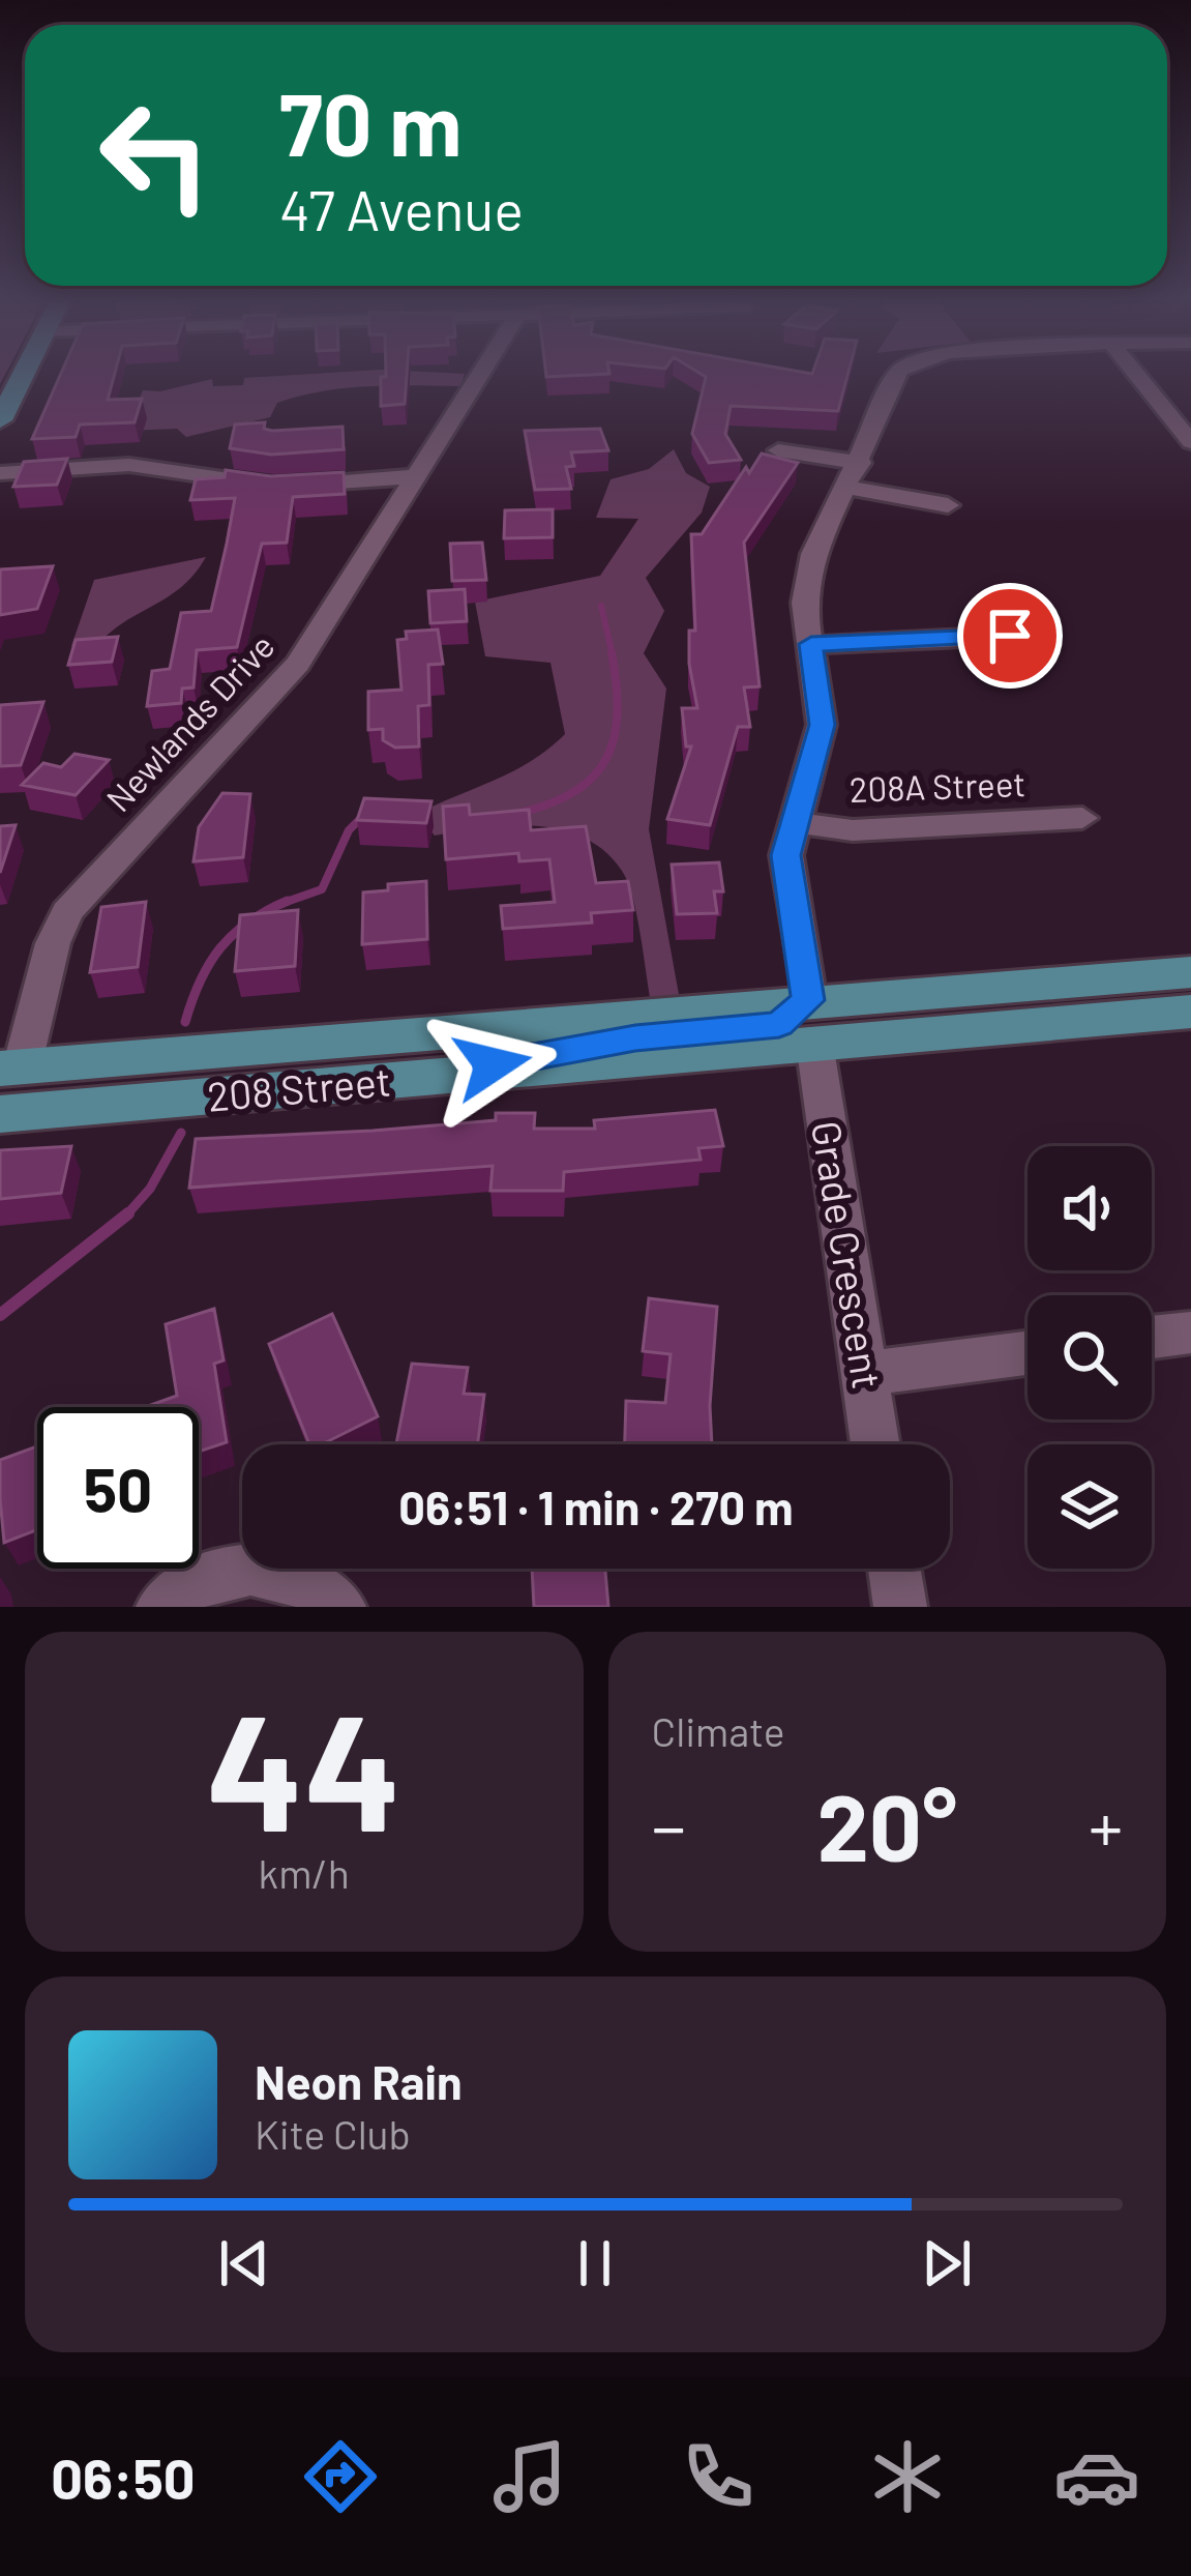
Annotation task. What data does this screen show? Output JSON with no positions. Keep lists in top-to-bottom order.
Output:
{
  "streets": {
    "main road": ["208 Street"],
    "street": ["Newlands Drive", "208A Street", "Grade Crescent"]
  },
  "crossings": [
    ["Newlands Drive", "208 Street"],
    ["208A Street", "Grade Crescent"],
    ["208 Street", "Grade Crescent"]
  ],
  "page": {
    "turn": ["70 m", "47 Avenue"],
    "limit": "50",
    "trip": "06:51 · 1 min · 270 m",
    "tile": [
      ["44", "km/h"],
      "Climate"
    ],
    "heat": ["−", "20°", "+"],
    "song": ["Neon Rain", "Kite Club"],
    "tabs": "06:50"
  }
}
